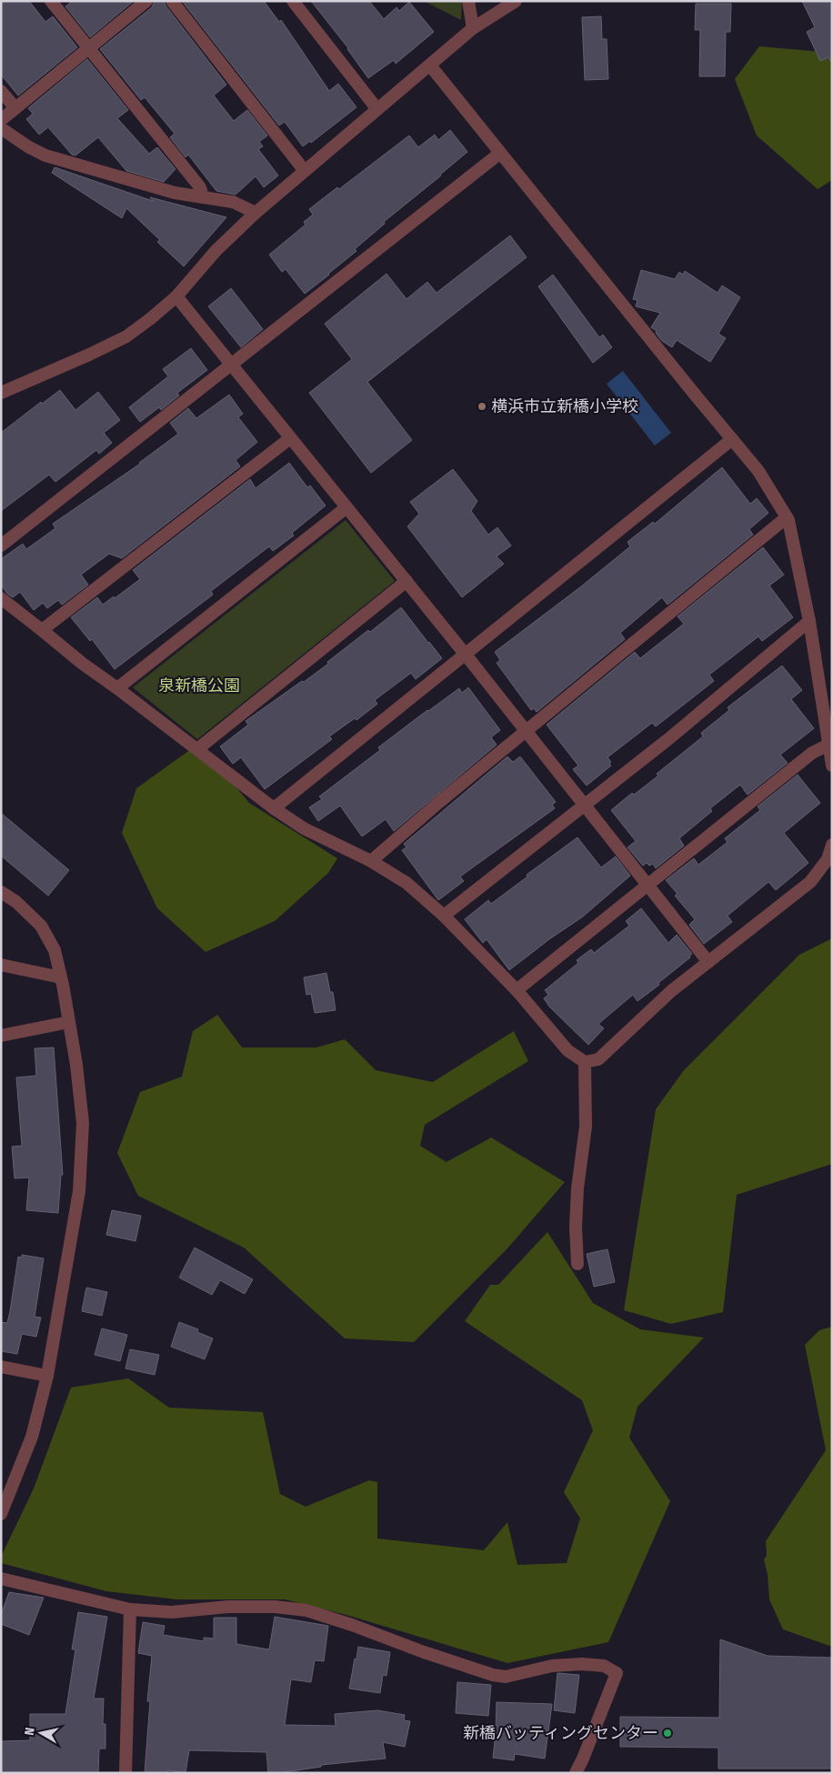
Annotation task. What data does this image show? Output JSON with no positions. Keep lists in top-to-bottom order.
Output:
{
  "parks": ["泉新橋公園"],
  "places": ["横浜市立新橋小学校", "新橋バッティングセンター"],
  "north": "left"
}
